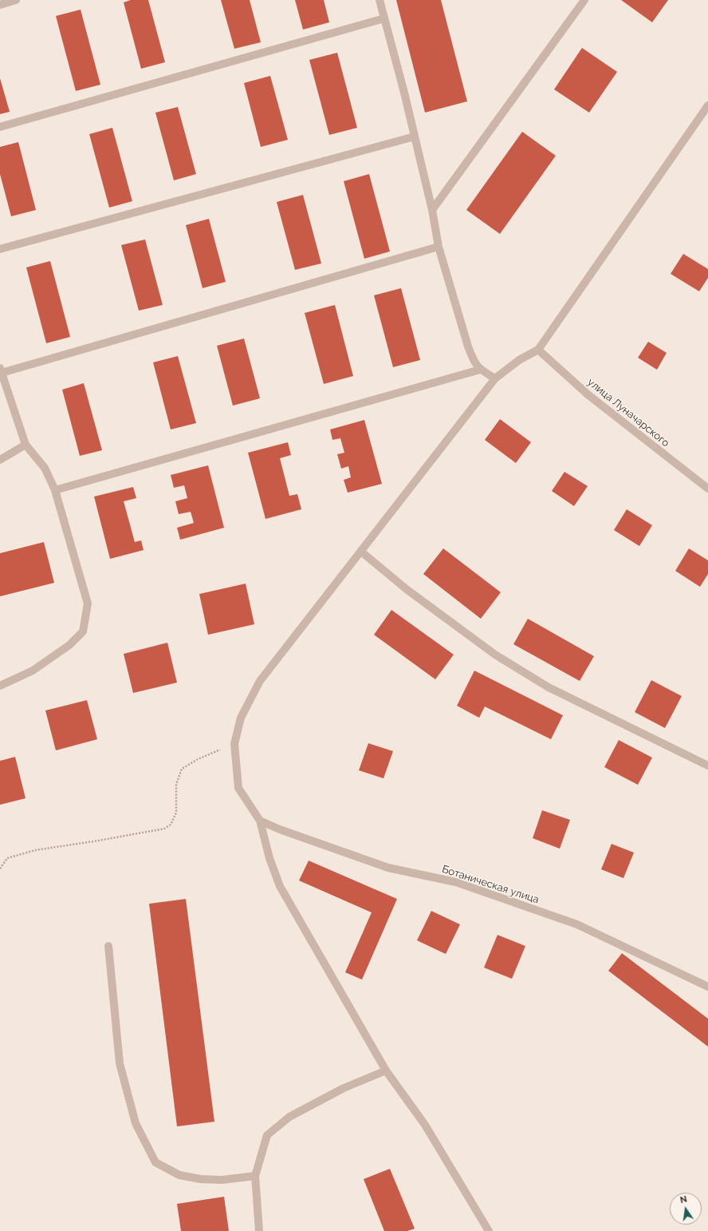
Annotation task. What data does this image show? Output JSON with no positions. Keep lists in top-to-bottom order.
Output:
{
  "streets": {
    "street": ["улица Луначарского", "Ботаническая улица"]
  },
  "north": "top"
}
